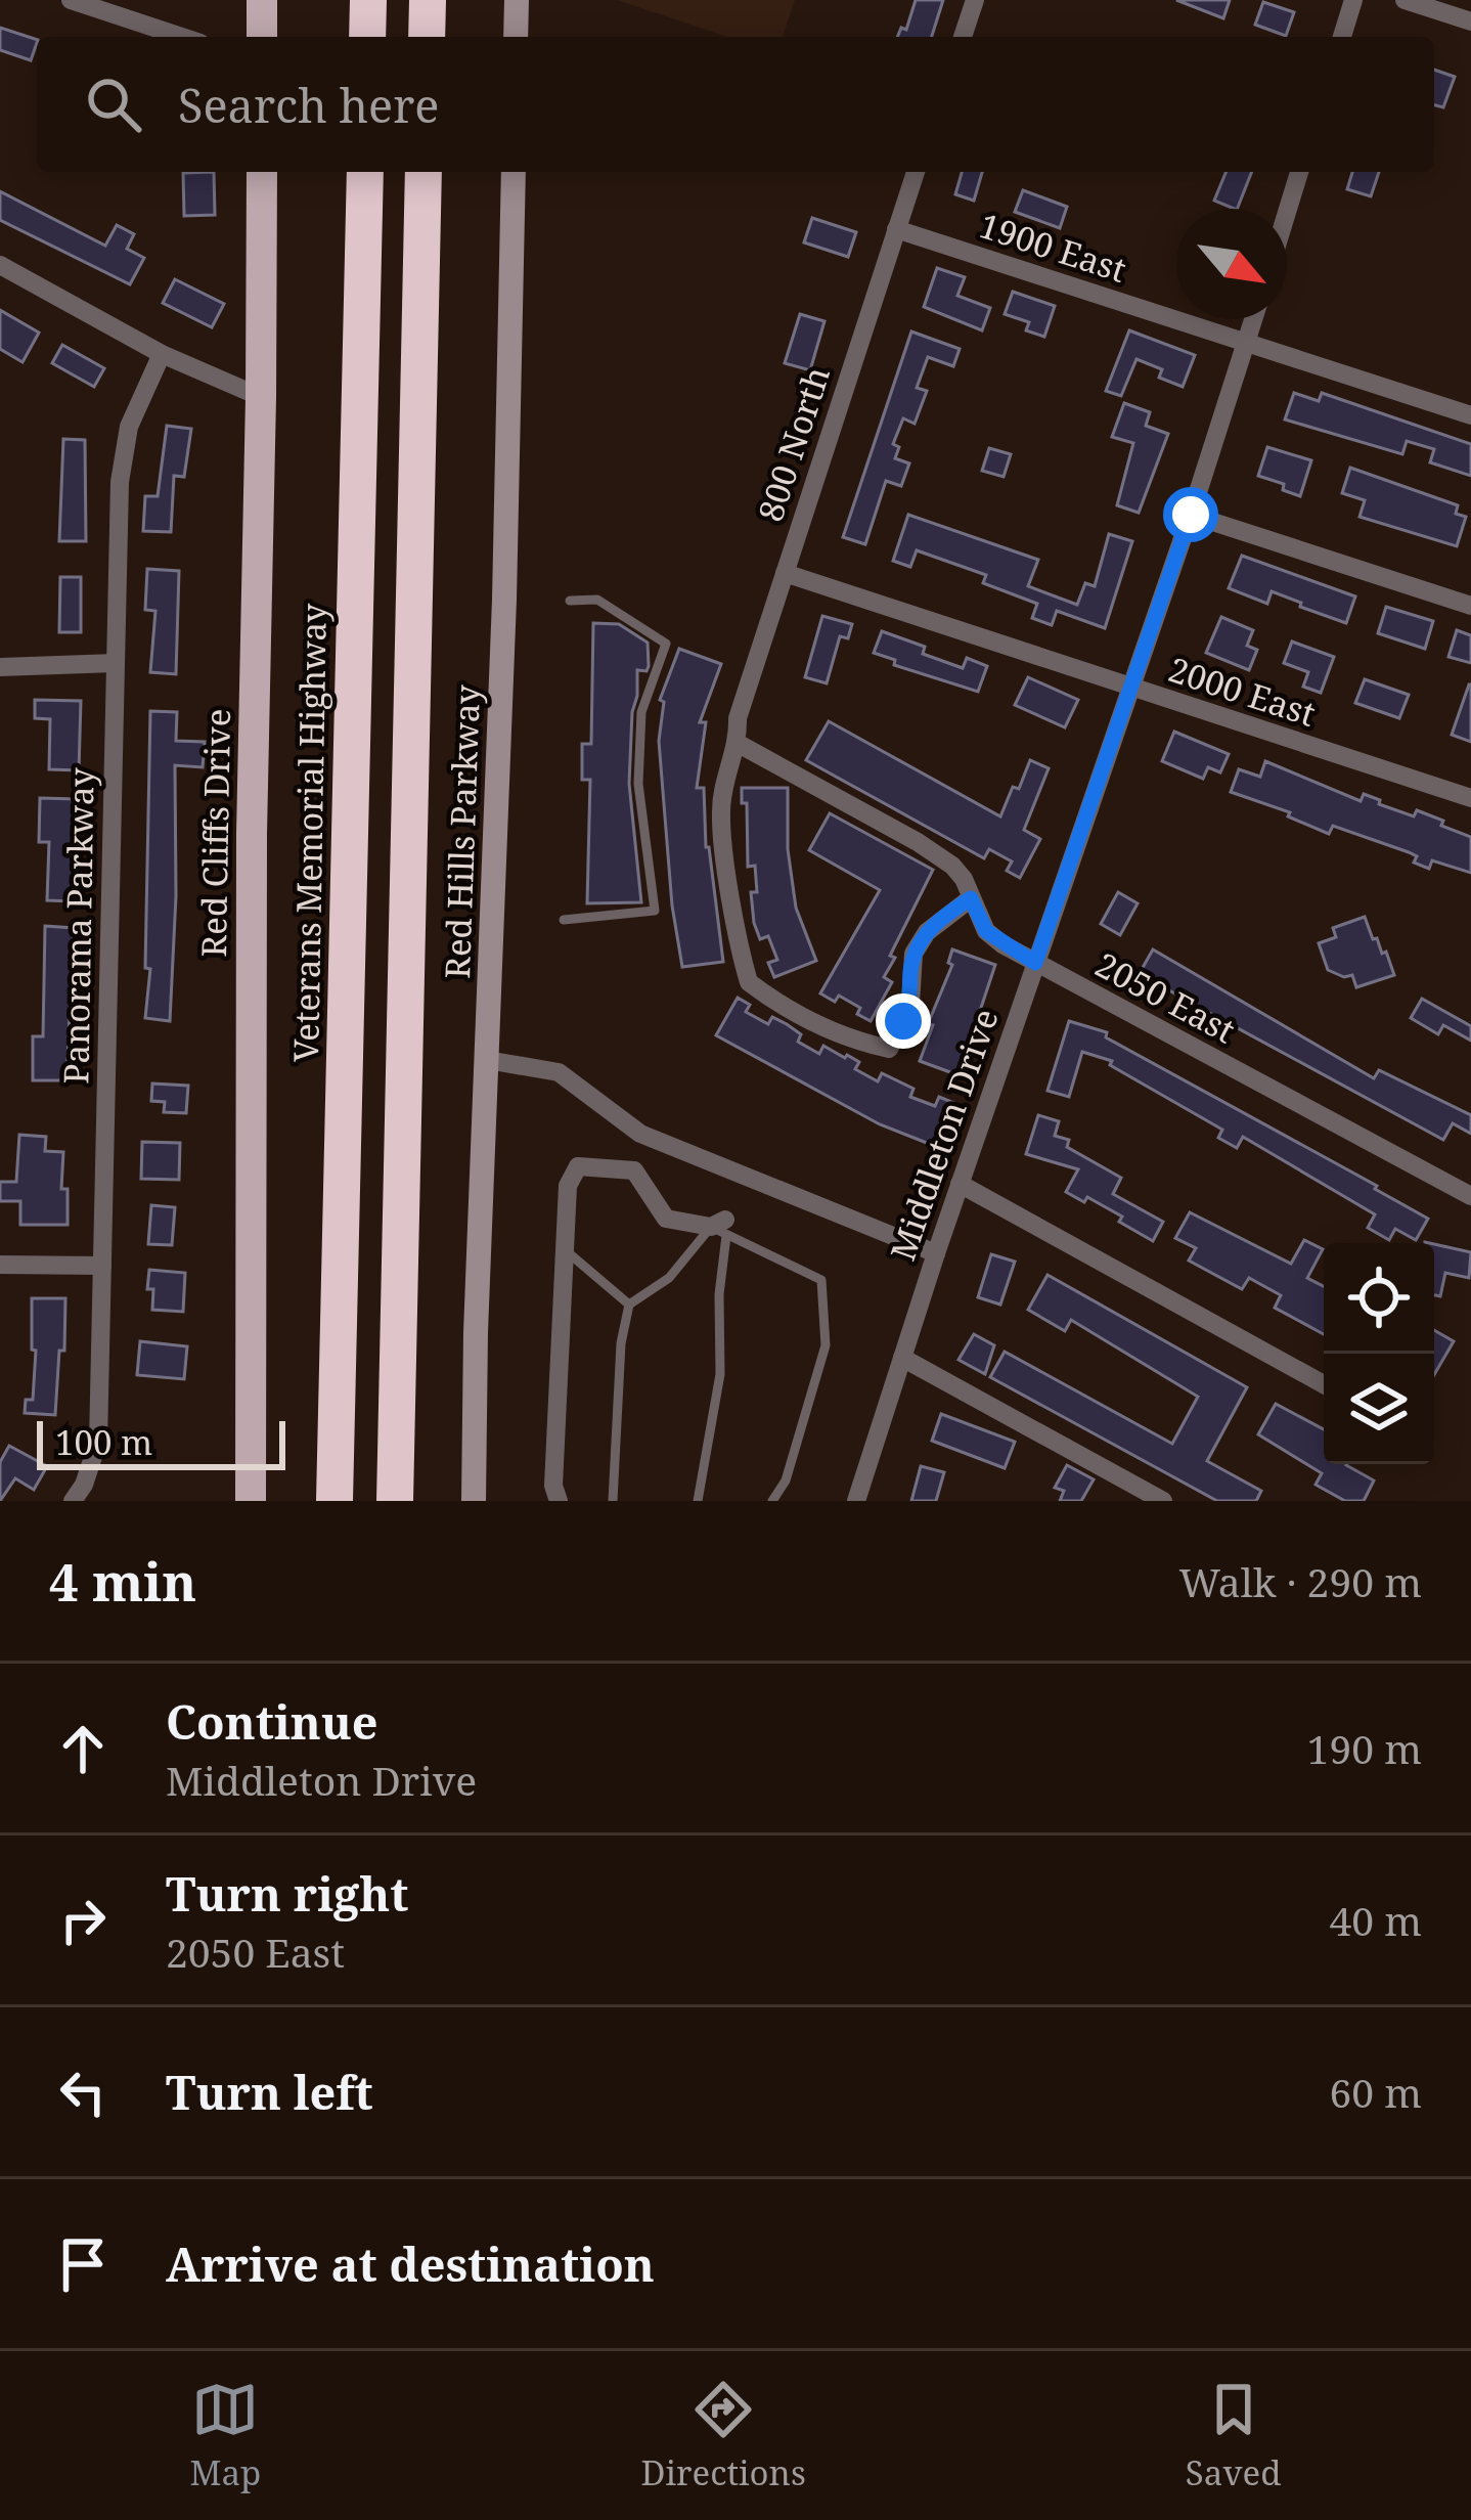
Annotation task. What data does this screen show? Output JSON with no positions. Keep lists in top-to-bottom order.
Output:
{
  "streets": {
    "highway": ["Veterans Memorial Highway"],
    "main road": ["Red Hills Parkway", "Red Cliffs Drive"],
    "street": [
      "1900 East",
      "800 North",
      "2000 East",
      "Panorama Parkway",
      "2050 East",
      "Middleton Drive"
    ]
  },
  "crossings": [
    ["1900 East", "800 North"],
    ["1900 East", "Middleton Drive"],
    ["800 North", "2000 East"],
    ["800 North", "2050 East"],
    ["2000 East", "Middleton Drive"],
    ["2050 East", "Middleton Drive"]
  ],
  "scale_bar": "100 m",
  "north": "bottom right",
  "page": {
    "search": "Search here",
    "scale": "100 m",
    "heading": ["4 min", "Walk · 290 m"],
    "list": [
      ["Continue", "Middleton Drive", "190 m"],
      ["Turn right", "2050 East", "40 m"],
      ["Turn left", "60 m"],
      "Arrive at destination"
    ],
    "nav": ["Map", "Directions", "Saved"]
  }
}
